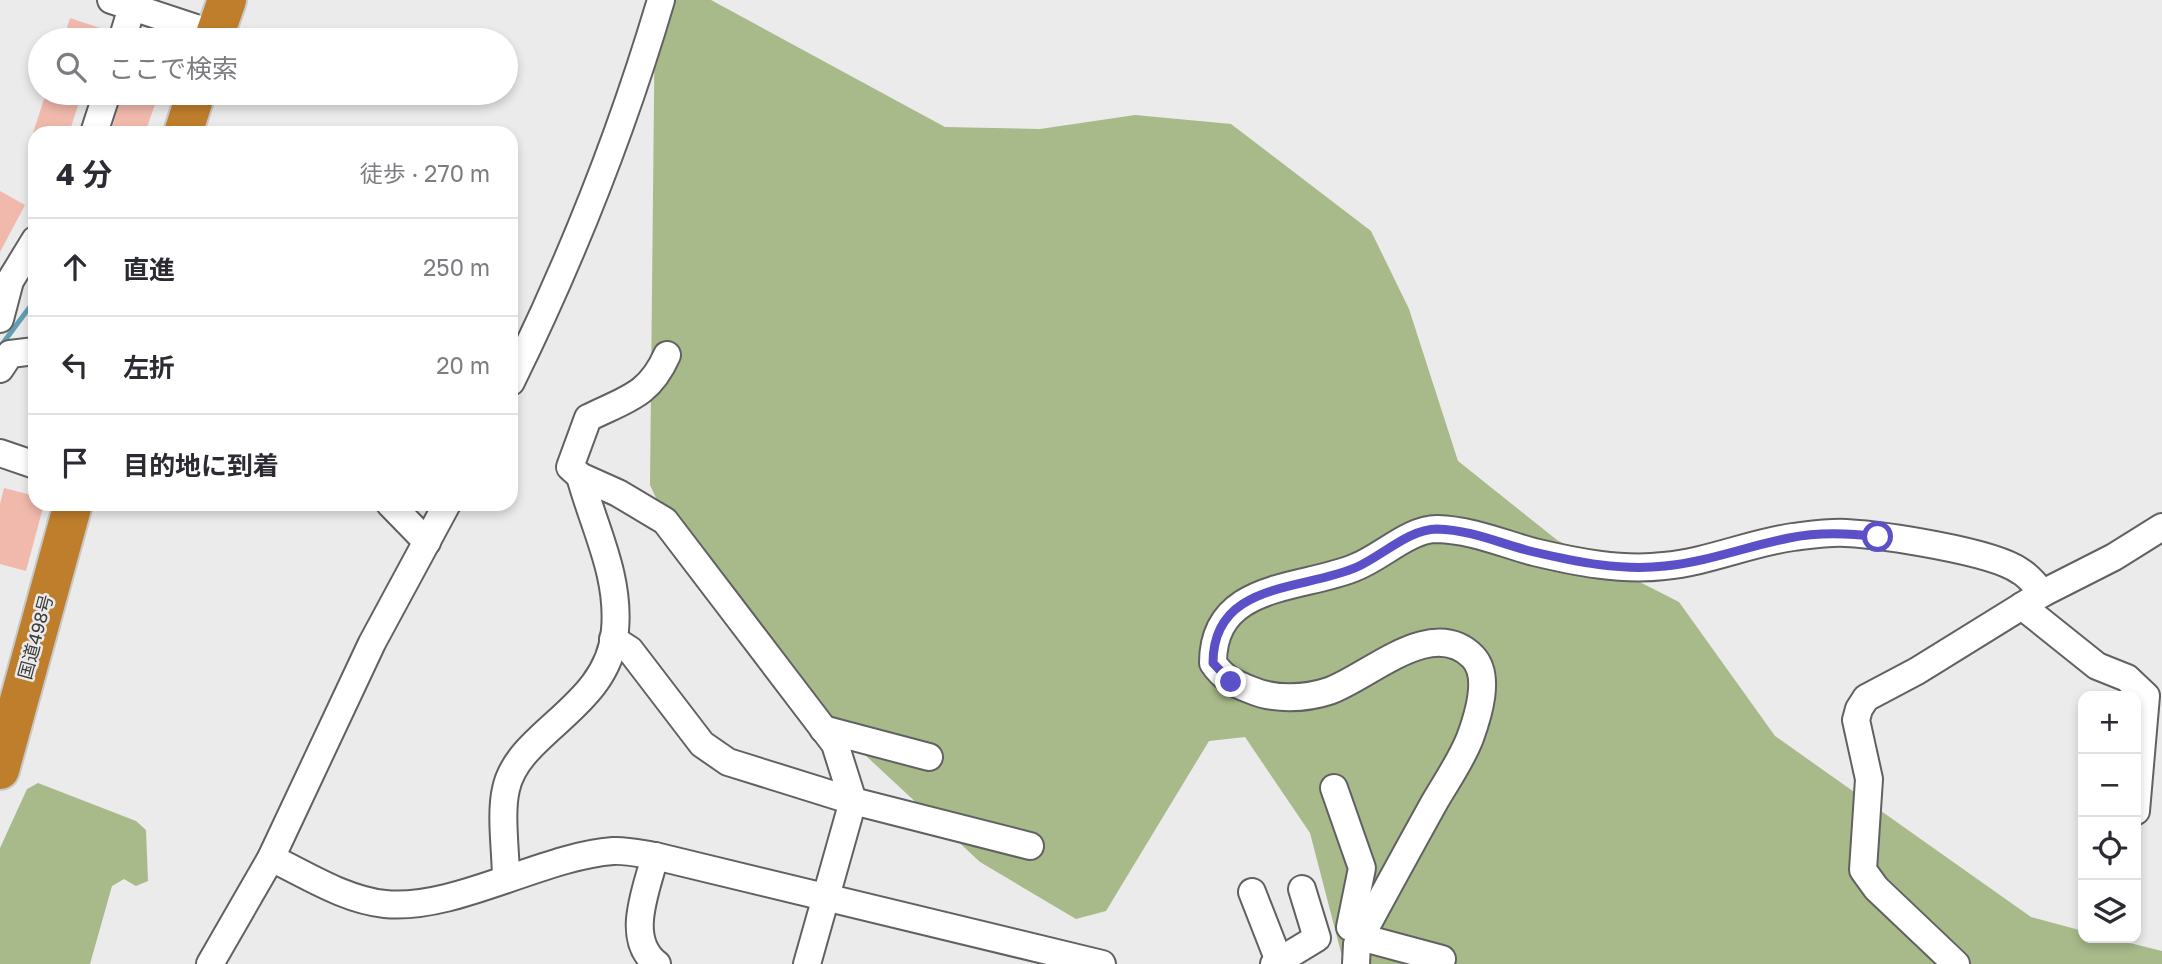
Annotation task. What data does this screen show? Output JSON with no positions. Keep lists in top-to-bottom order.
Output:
{
  "streets": {
    "highway": ["国道498号"]
  },
  "page": {
    "search": "ここで検索",
    "heading": ["4 分", "徒歩 · 270 m"],
    "list": [
      ["直進", "250 m"],
      ["左折", "20 m"],
      "目的地に到着"
    ],
    "map_buttons": ["+", "−"]
  }
}
